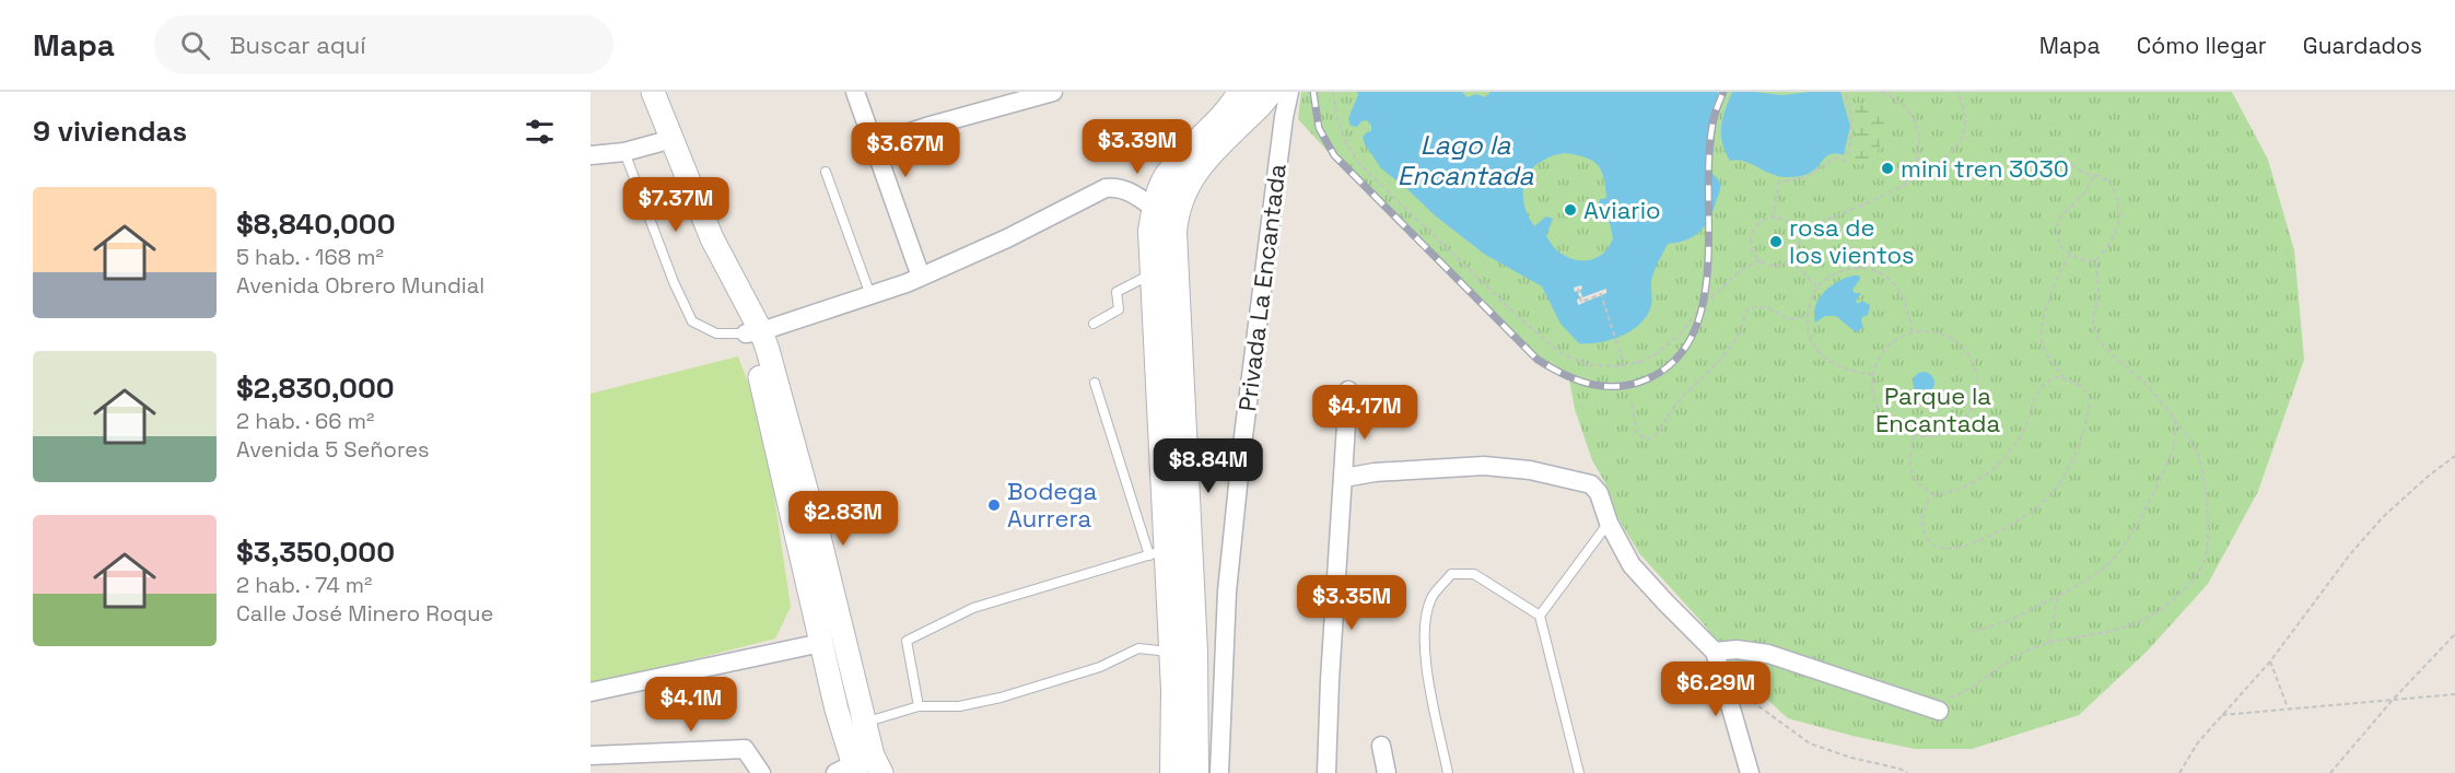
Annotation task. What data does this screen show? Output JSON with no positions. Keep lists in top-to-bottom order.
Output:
{
  "streets": {
    "street": ["Privada La Encantada"]
  },
  "water": ["Lago la Encantada"],
  "parks": ["Parque la Encantada"],
  "places": [
    "mini tren 3030",
    "Aviario",
    "rosa de los vientos",
    "Bodega Aurrera"
  ],
  "page": {
    "header": "Mapa",
    "search": "Buscar aquí",
    "nav": ["Mapa", "Cómo llegar", "Guardados"],
    "heading": "9 viviendas",
    "price": [
      "$3.39M",
      "$3.67M",
      "$7.37M",
      "$4.17M",
      "$8.84M",
      "$2.83M",
      "$3.35M",
      "$6.29M",
      "$4.1M"
    ],
    "list": [
      {
        "name": "$8,840,000",
        "note": "5 hab. · 168 m² · Avenida Obrero Mundial"
      },
      {
        "name": "$2,830,000",
        "note": "2 hab. · 66 m² · Avenida 5 Señores"
      },
      {
        "name": "$3,350,000",
        "note": "2 hab. · 74 m² · Calle José Minero Roque"
      }
    ]
  }
}
